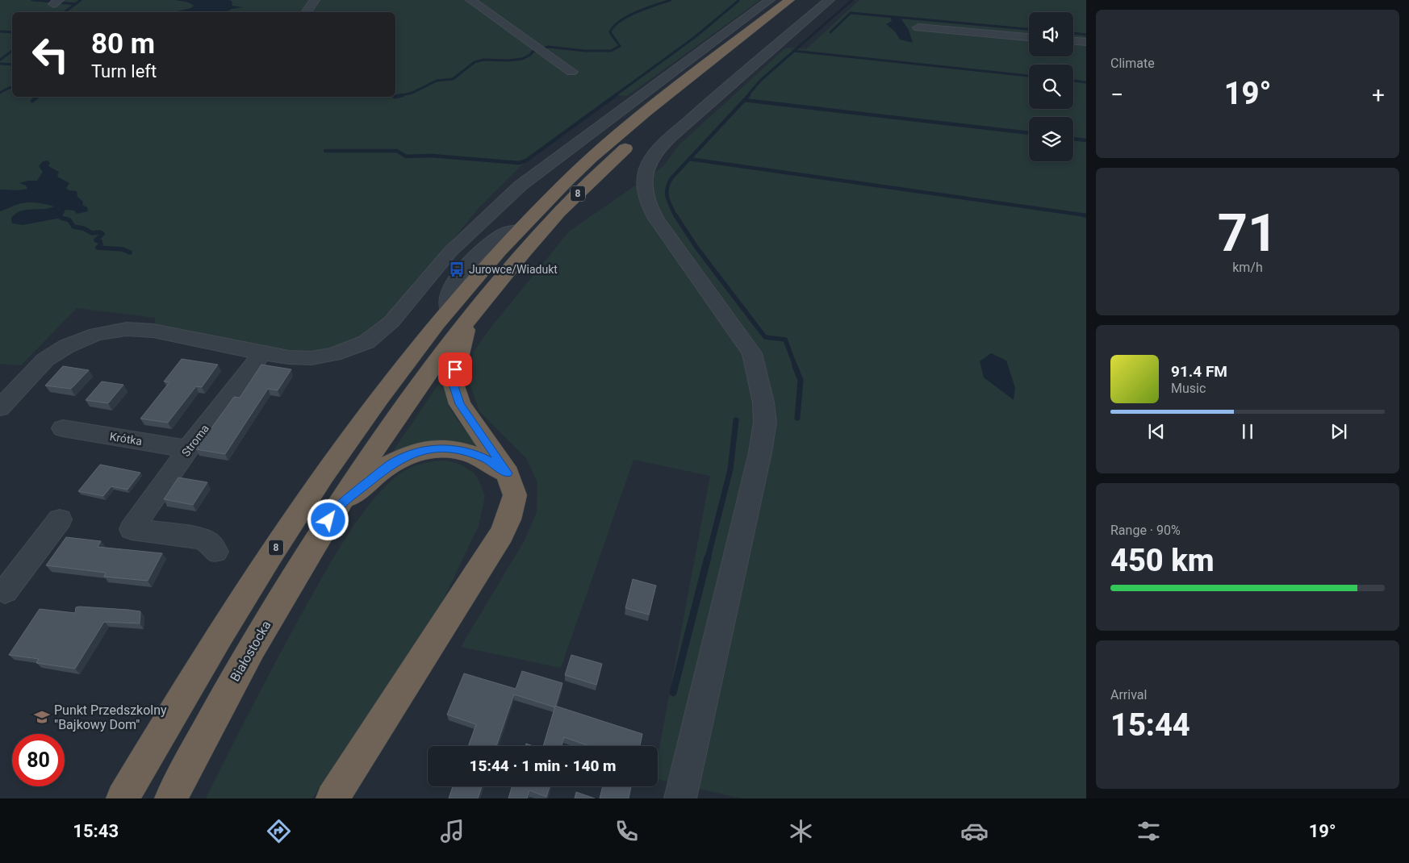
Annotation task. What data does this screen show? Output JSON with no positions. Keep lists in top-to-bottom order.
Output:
{
  "streets": {
    "highway": ["8", "Białostocka"],
    "street": ["Krótka", "Stroma"]
  },
  "crossings": [
    ["8", "Białostocka"],
    ["Krótka", "Stroma"]
  ],
  "places": {
    "bus stop": ["Jurowce/Wiadukt"],
    "school or university": ["Punkt Przedszkolny \"Bajkowy Dom\""]
  },
  "page": {
    "tile": [
      "Climate",
      ["71", "km/h"],
      ["Range · 90%", "450 km"],
      ["Arrival", "15:44"]
    ],
    "turn": ["80 m", "Turn left"],
    "heat": ["−", "19°", "+"],
    "song": ["91.4 FM", "Music"],
    "limit": "80",
    "trip": "15:44 · 1 min · 140 m",
    "tabs": ["15:43", "19°"]
  }
}
